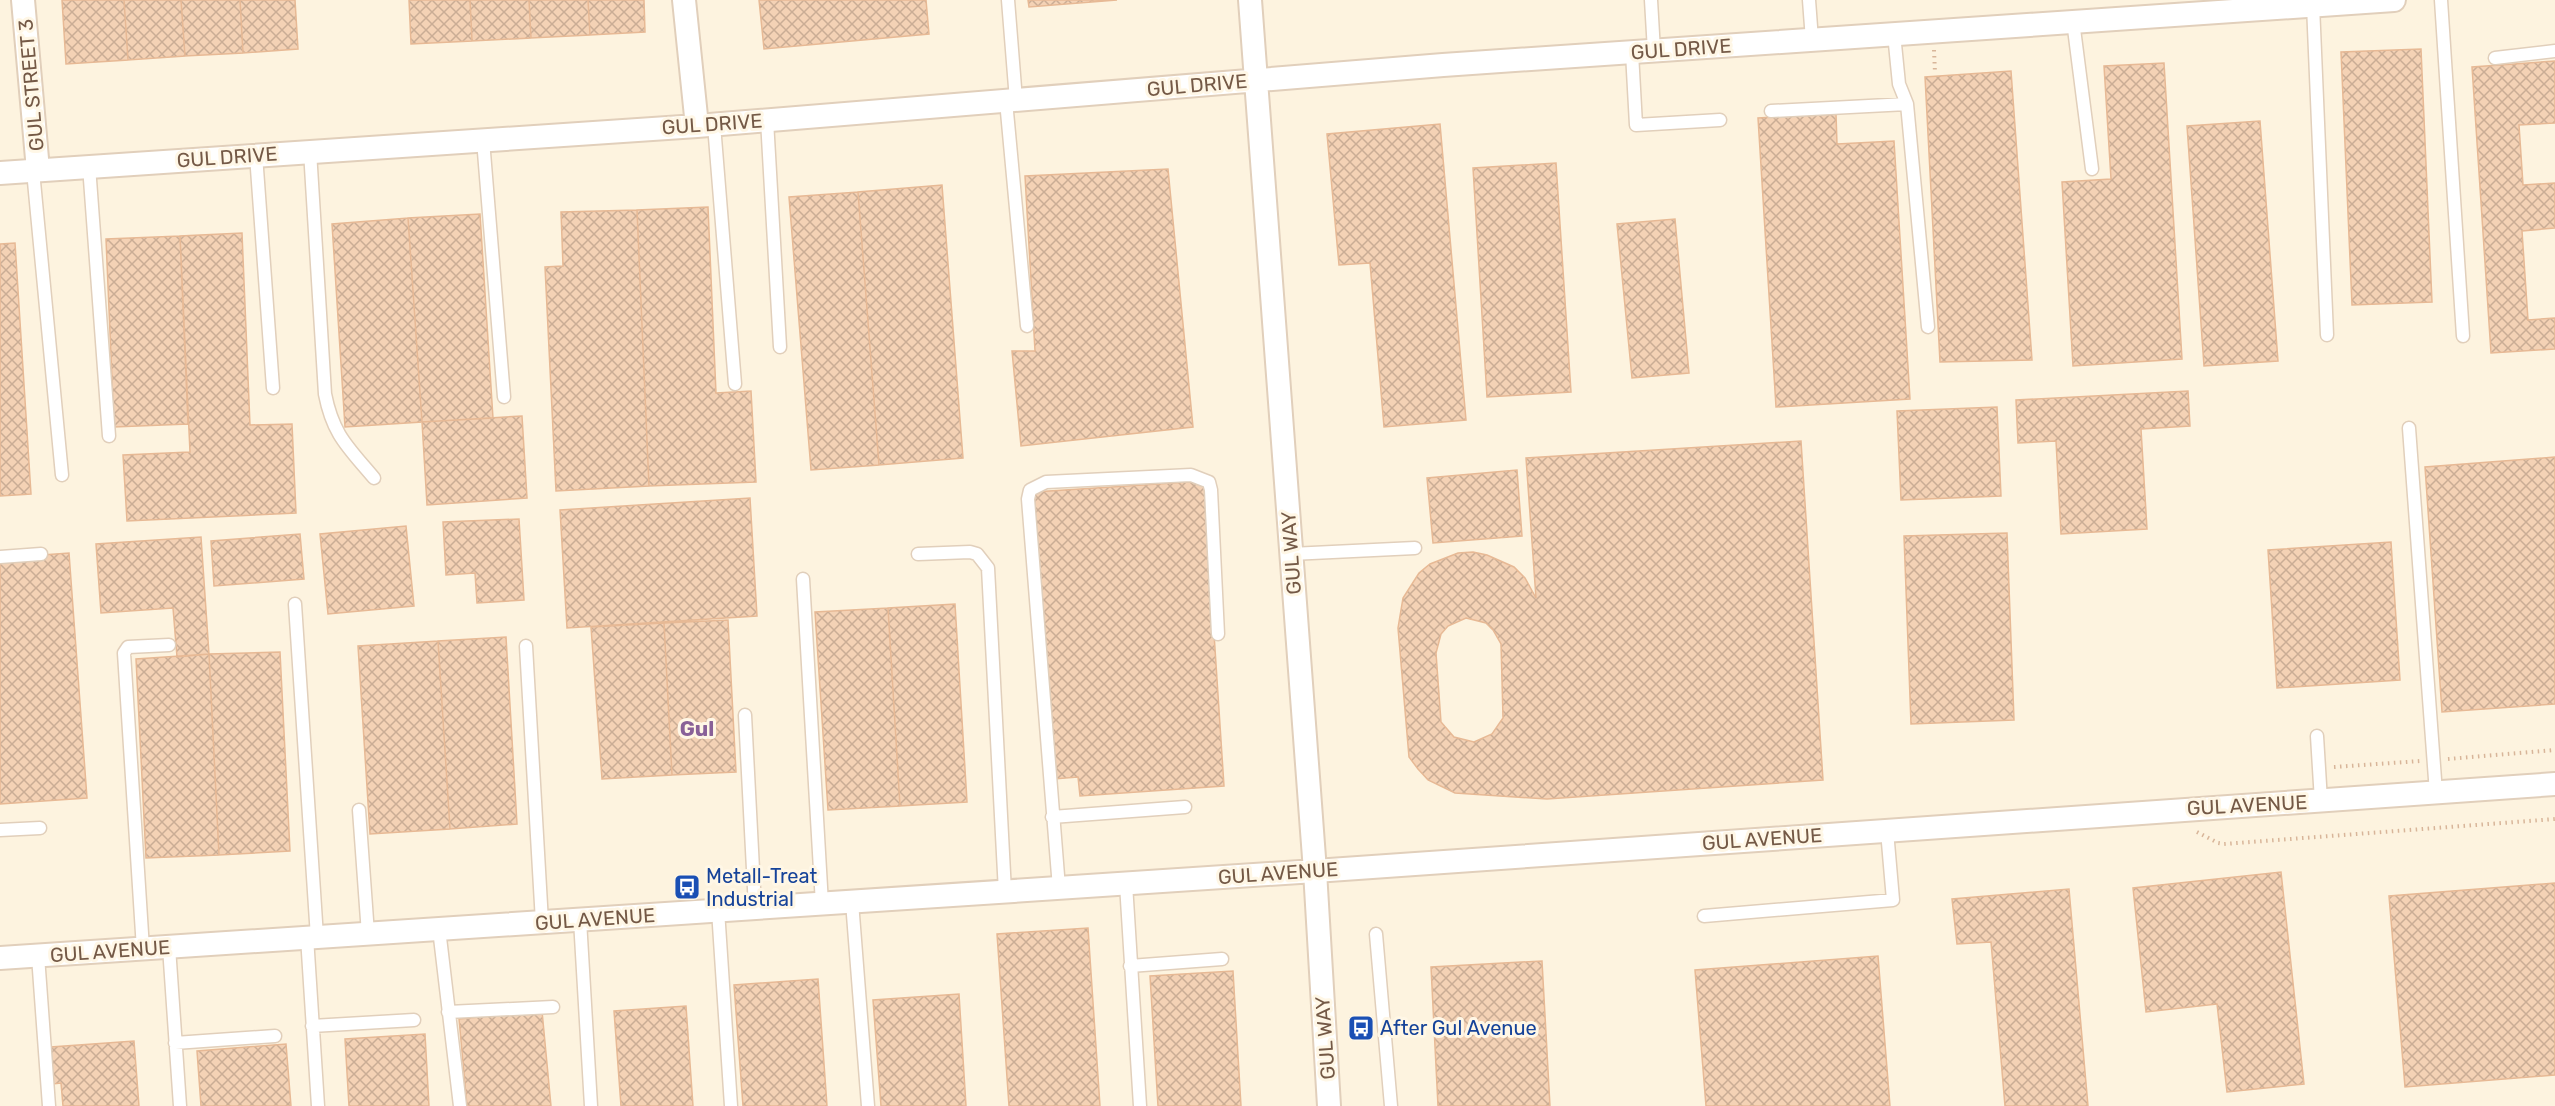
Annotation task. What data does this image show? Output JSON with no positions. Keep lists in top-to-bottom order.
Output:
{
  "streets": {
    "street": [
      "GUL DRIVE",
      "GUL STREET 3",
      "GUL WAY",
      "GUL AVENUE"
    ]
  },
  "crossings": [
    ["GUL DRIVE", "GUL STREET 3"],
    ["GUL DRIVE", "GUL WAY"],
    ["GUL WAY", "GUL AVENUE"]
  ],
  "districts": ["Gul"],
  "places": {
    "bus stop": ["Metall-Treat Industrial", "After Gul Avenue"]
  }
}
